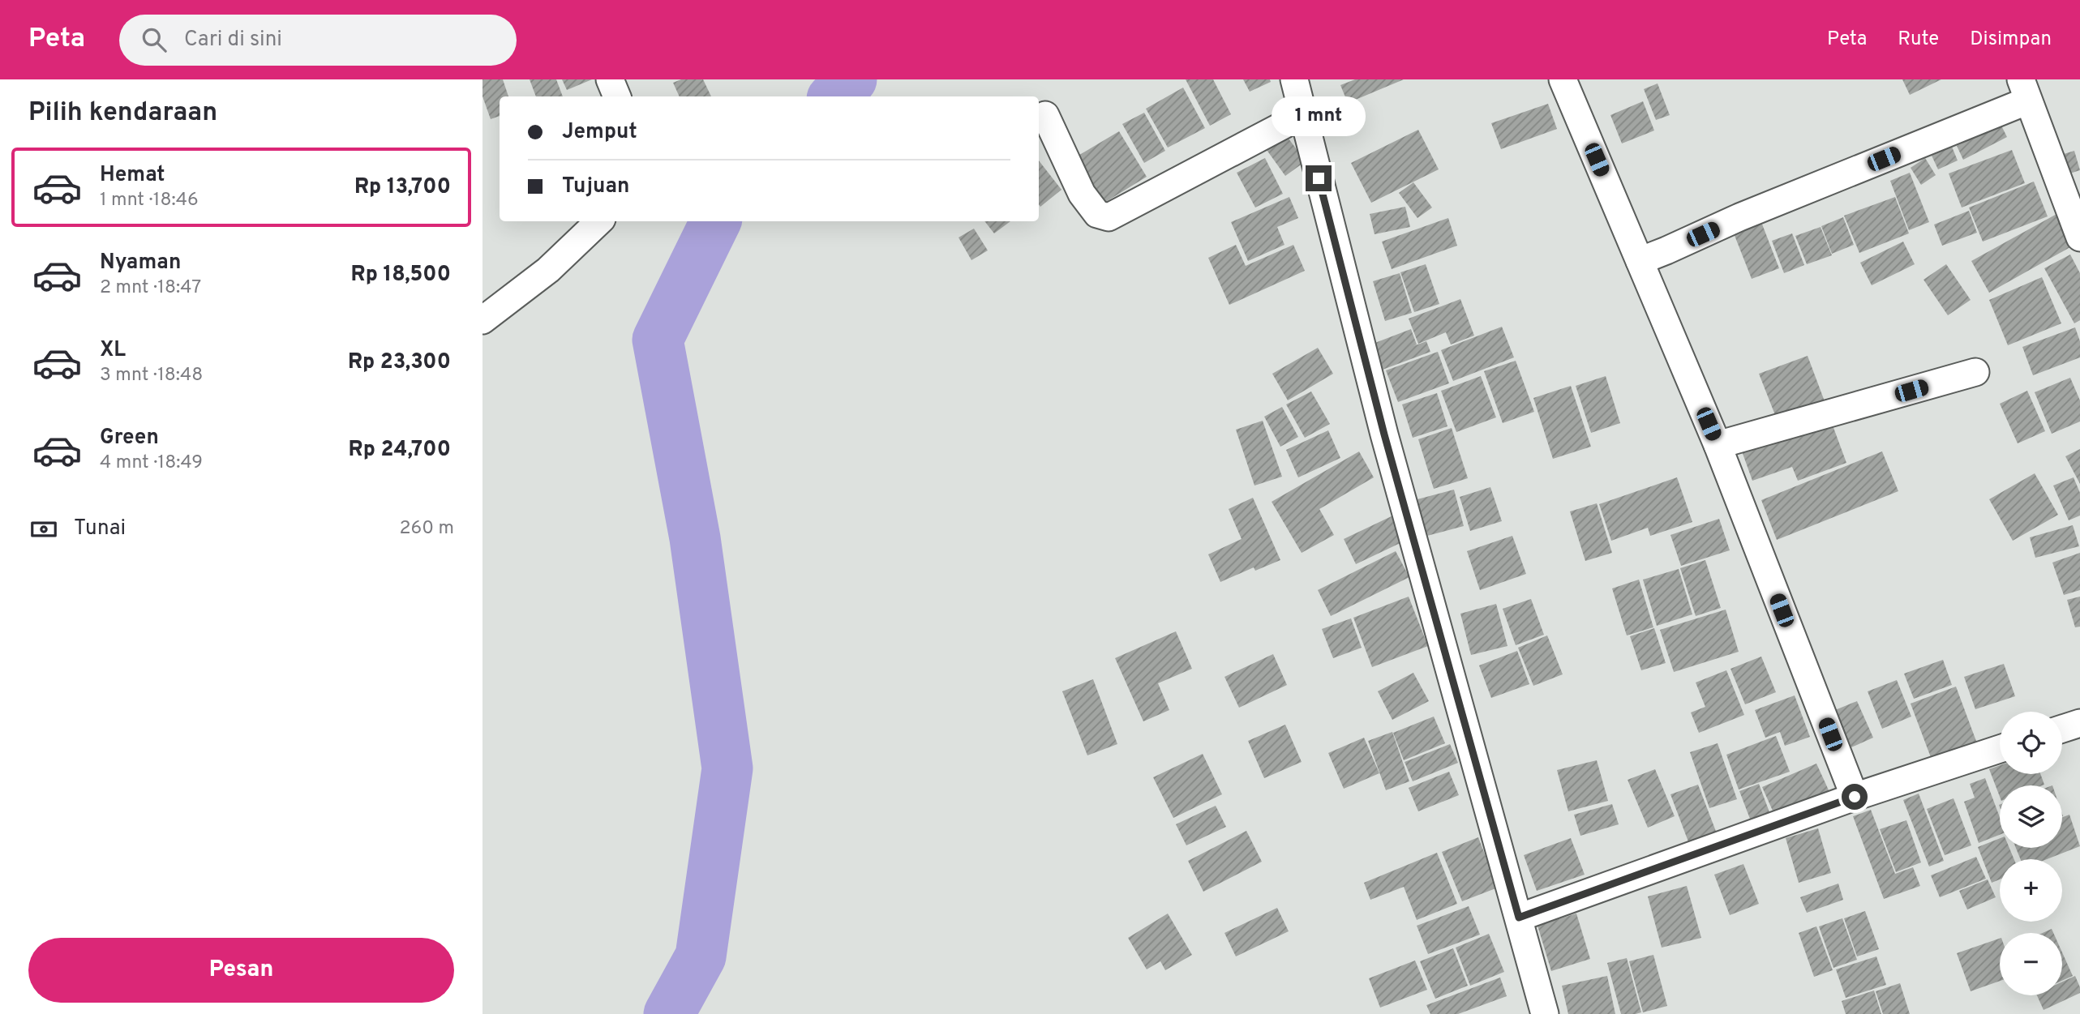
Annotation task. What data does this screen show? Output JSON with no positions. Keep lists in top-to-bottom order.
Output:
{
  "page": {
    "header": "Peta",
    "search": "Cari di sini",
    "nav": ["Peta", "Rute", "Disimpan"],
    "heading": "Pilih kendaraan",
    "bubble": "1 mnt",
    "banner": ["Jemput", "Tujuan"],
    "list": [
      {
        "name": "Hemat",
        "note": "1 mnt · 18:46",
        "value": "Rp 13,700"
      },
      {
        "name": "Nyaman",
        "note": "2 mnt · 18:47",
        "value": "Rp 18,500"
      },
      {
        "name": "XL",
        "note": "3 mnt · 18:48",
        "value": "Rp 23,300"
      },
      {
        "name": "Green",
        "note": "4 mnt · 18:49",
        "value": "Rp 24,700"
      }
    ],
    "pay": ["Tunai", "260 m"],
    "map_buttons": ["+", "−"],
    "buttons": "Pesan"
  }
}
